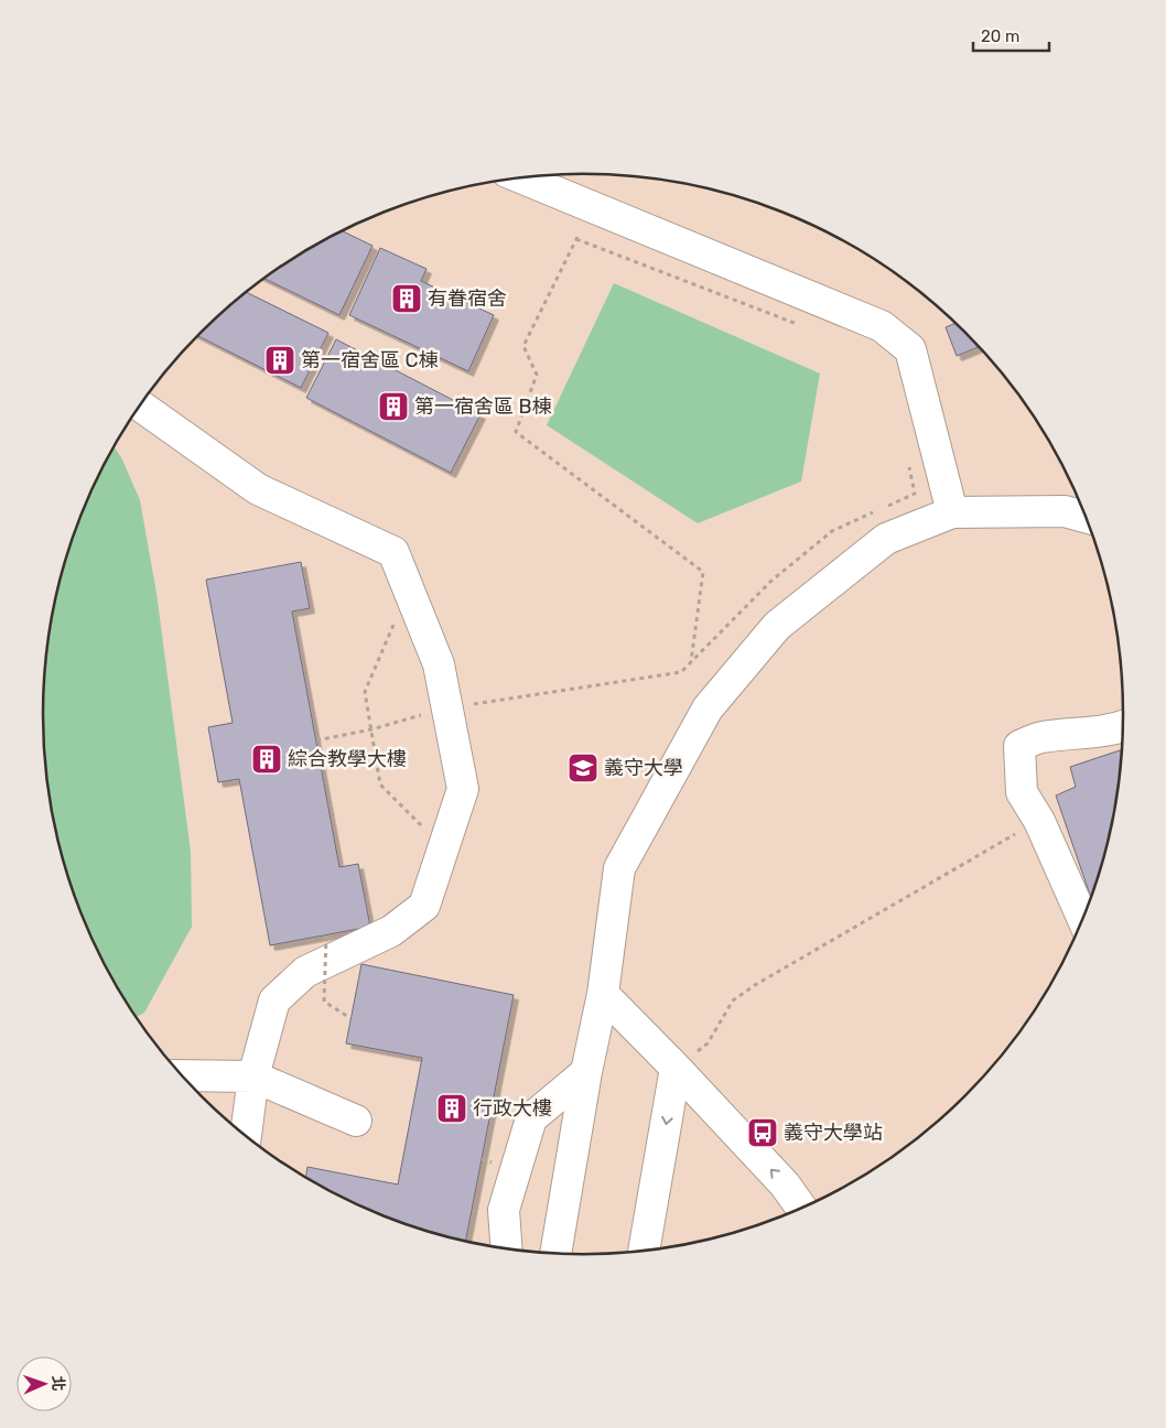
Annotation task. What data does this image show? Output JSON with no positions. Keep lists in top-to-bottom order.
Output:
{
  "places": {
    "building": [
      "有眷宿舍",
      "第一宿舍區 C棟",
      "第一宿舍區 B棟",
      "綜合教學大樓",
      "行政大樓"
    ],
    "school or university": ["義守大學"],
    "bus stop": ["義守大學站"]
  },
  "scale_bar": "20 m",
  "north": "right"
}
